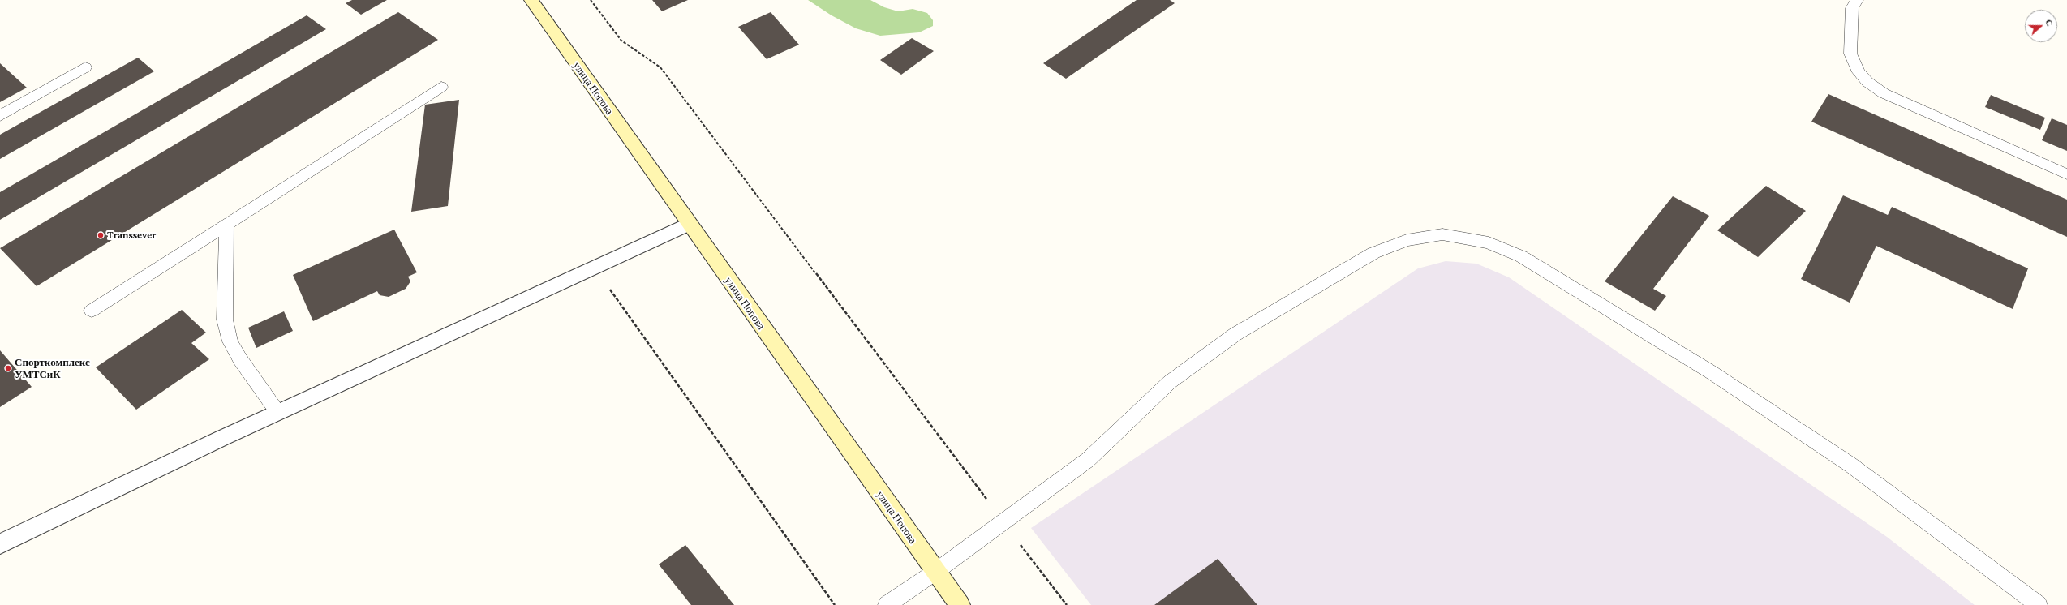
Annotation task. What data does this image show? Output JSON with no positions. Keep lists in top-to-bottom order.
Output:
{
  "streets": {
    "main road": ["улица Попова"]
  },
  "places": ["Transsever", "Спорткомплекс УМТСиК"],
  "north": "right"
}
